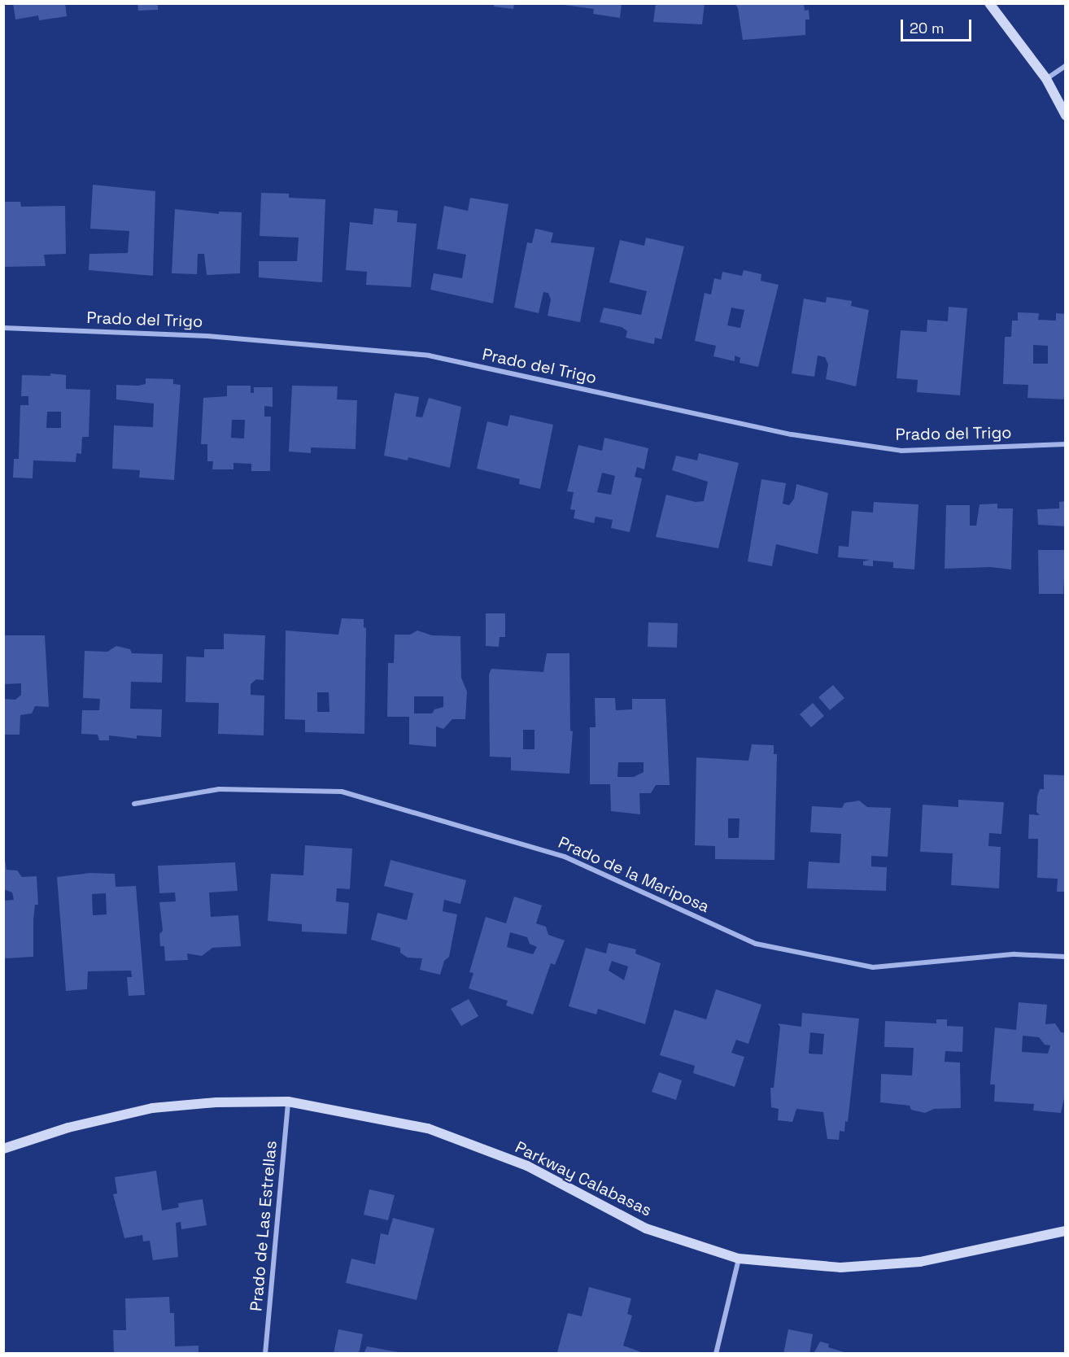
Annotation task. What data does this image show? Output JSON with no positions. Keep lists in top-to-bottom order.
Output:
{
  "streets": {
    "street": [
      "Prado del Trigo",
      "Prado de la Mariposa",
      "Parkway Calabasas",
      "Prado de Las Estrellas"
    ]
  },
  "crossings": [
    ["Parkway Calabasas", "Prado de Las Estrellas"]
  ],
  "scale_bar": "20 m"
}
